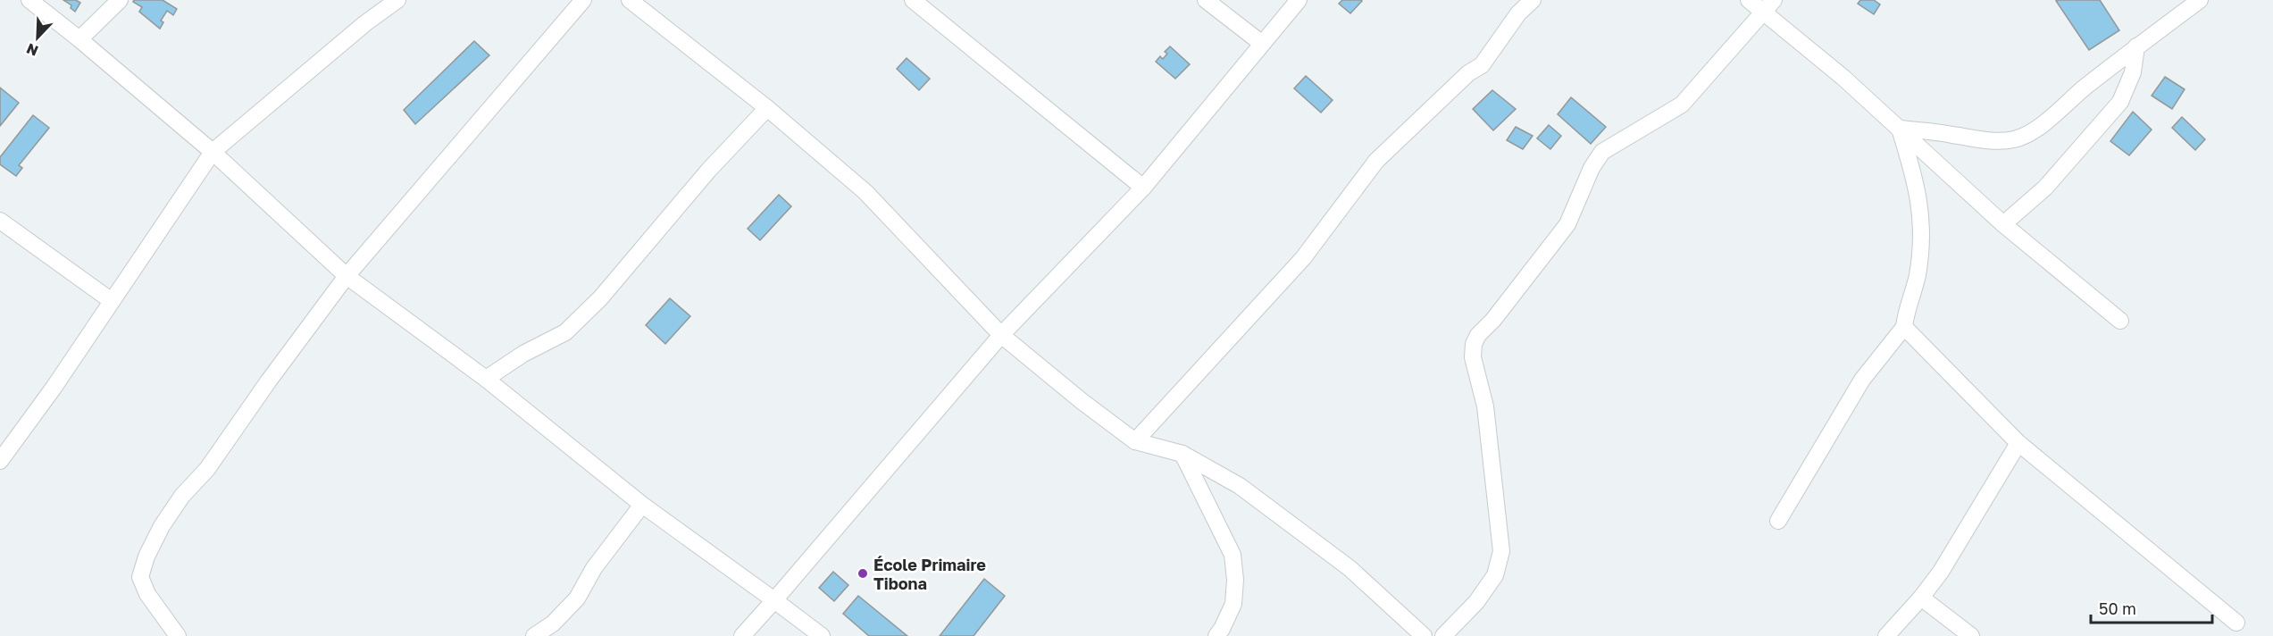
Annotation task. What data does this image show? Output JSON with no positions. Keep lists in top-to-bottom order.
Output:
{
  "places": ["École Primaire Tibona"],
  "scale_bar": "50 m",
  "north": "bottom left"
}
